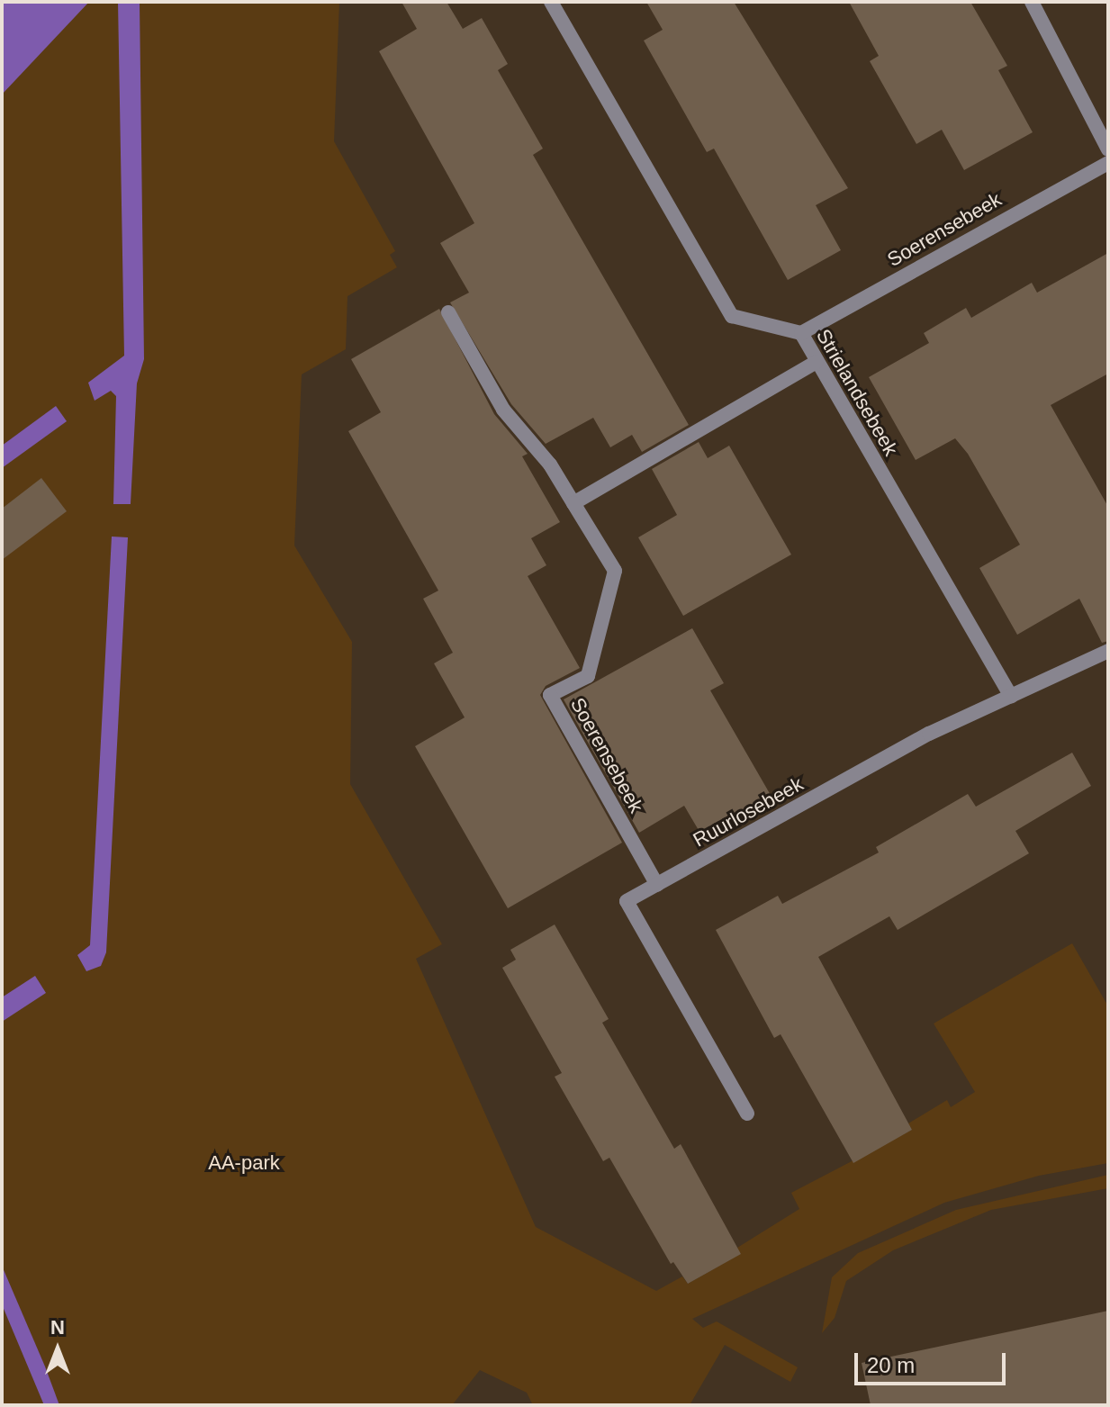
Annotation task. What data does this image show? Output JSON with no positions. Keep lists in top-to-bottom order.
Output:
{
  "streets": {
    "street": ["Soerensebeek", "Strielandsebeek", "Ruurlosebeek"]
  },
  "crossings": [
    ["Soerensebeek", "Strielandsebeek"],
    ["Soerensebeek", "Ruurlosebeek"],
    ["Strielandsebeek", "Ruurlosebeek"]
  ],
  "parks": ["AA-park"],
  "scale_bar": "20 m",
  "north": "top"
}
